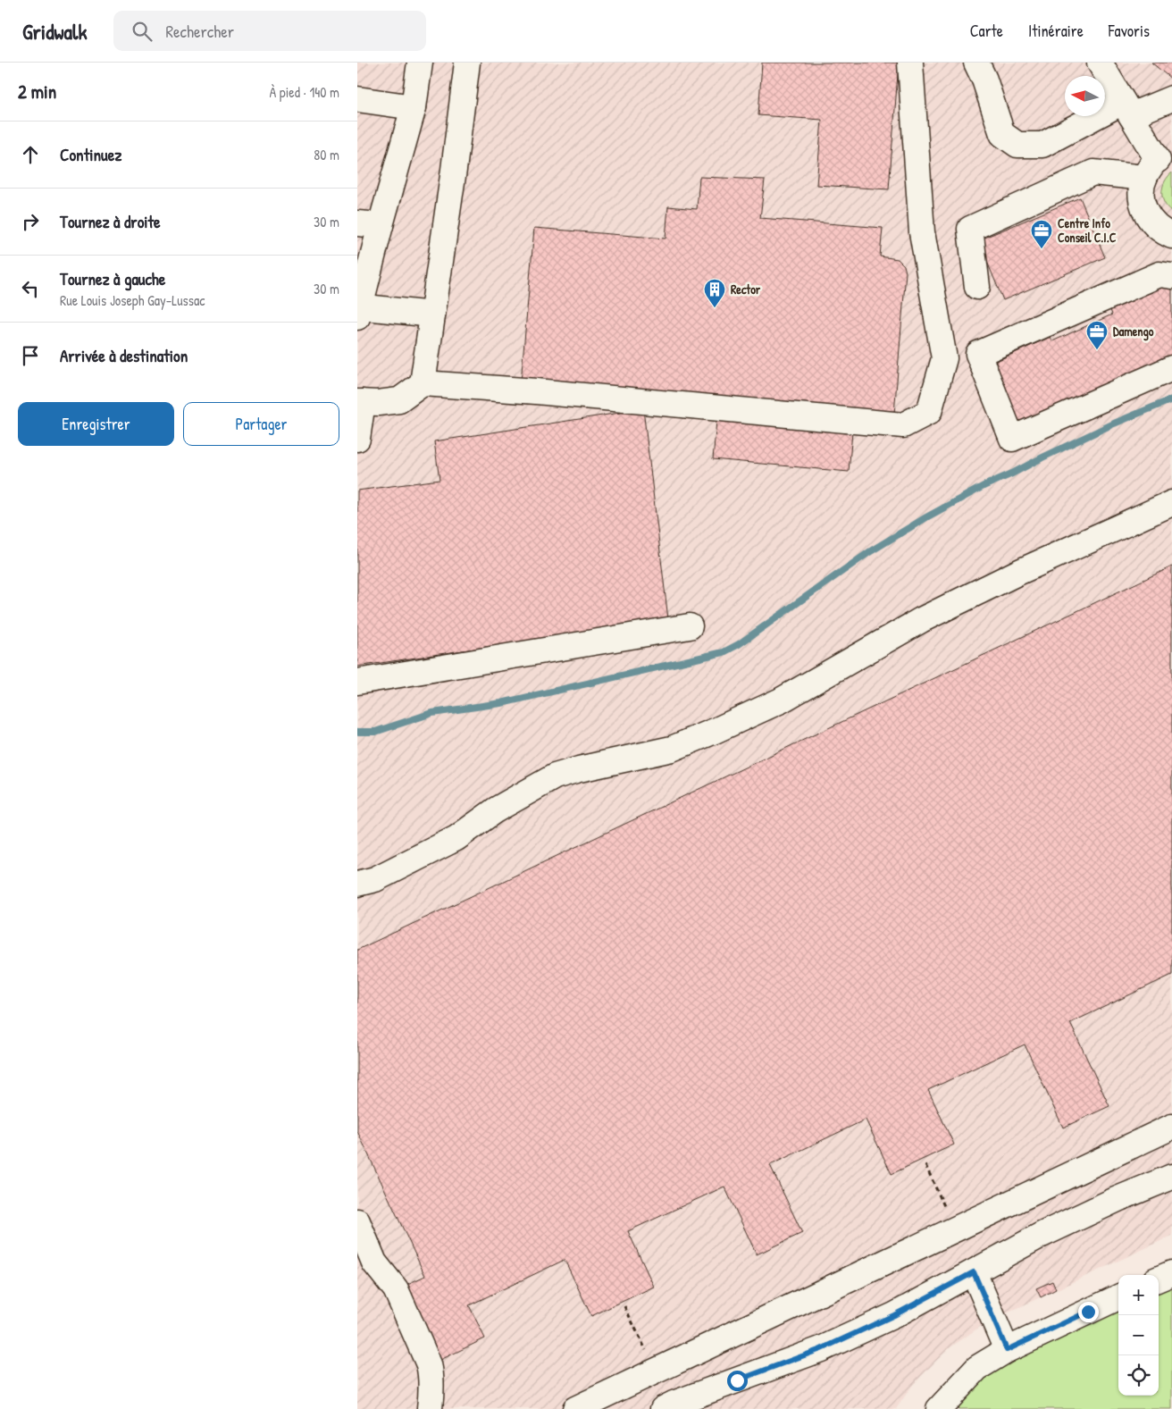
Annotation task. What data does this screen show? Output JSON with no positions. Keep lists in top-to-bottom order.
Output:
{
  "places": {
    "office": ["Centre Info Conseil C.I.C", "Damengo"],
    "building": ["Rector"]
  },
  "north": "left",
  "page": {
    "header": "Gridwalk",
    "search": "Rechercher",
    "nav": ["Carte", "Itinéraire", "Favoris"],
    "heading": ["2 min", "À pied · 140 m"],
    "list": [
      ["Continuez", "80 m"],
      ["Tournez à droite", "30 m"],
      ["Tournez à gauche", "Rue Louis Joseph Gay-Lussac", "30 m"],
      "Arrivée à destination"
    ],
    "buttons": ["Enregistrer", "Partager"],
    "map_buttons": ["+", "−"]
  }
}
